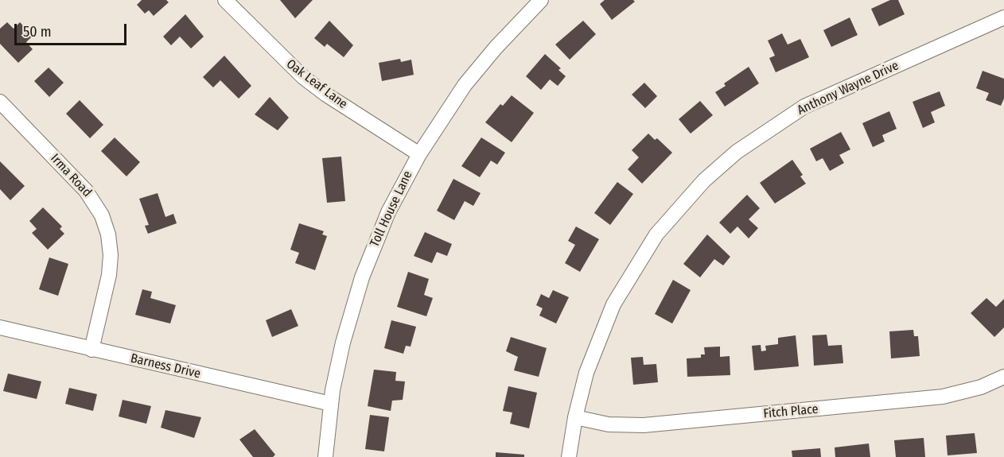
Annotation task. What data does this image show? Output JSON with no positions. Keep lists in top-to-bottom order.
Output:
{
  "streets": {
    "street": [
      "Oak Leaf Lane",
      "Anthony Wayne Drive",
      "Irma Road",
      "Toll House Lane",
      "Barness Drive",
      "Fitch Place"
    ]
  },
  "crossings": [
    ["Oak Leaf Lane", "Toll House Lane"],
    ["Anthony Wayne Drive", "Fitch Place"],
    ["Irma Road", "Barness Drive"],
    ["Toll House Lane", "Barness Drive"]
  ],
  "scale_bar": "50 m"
}
